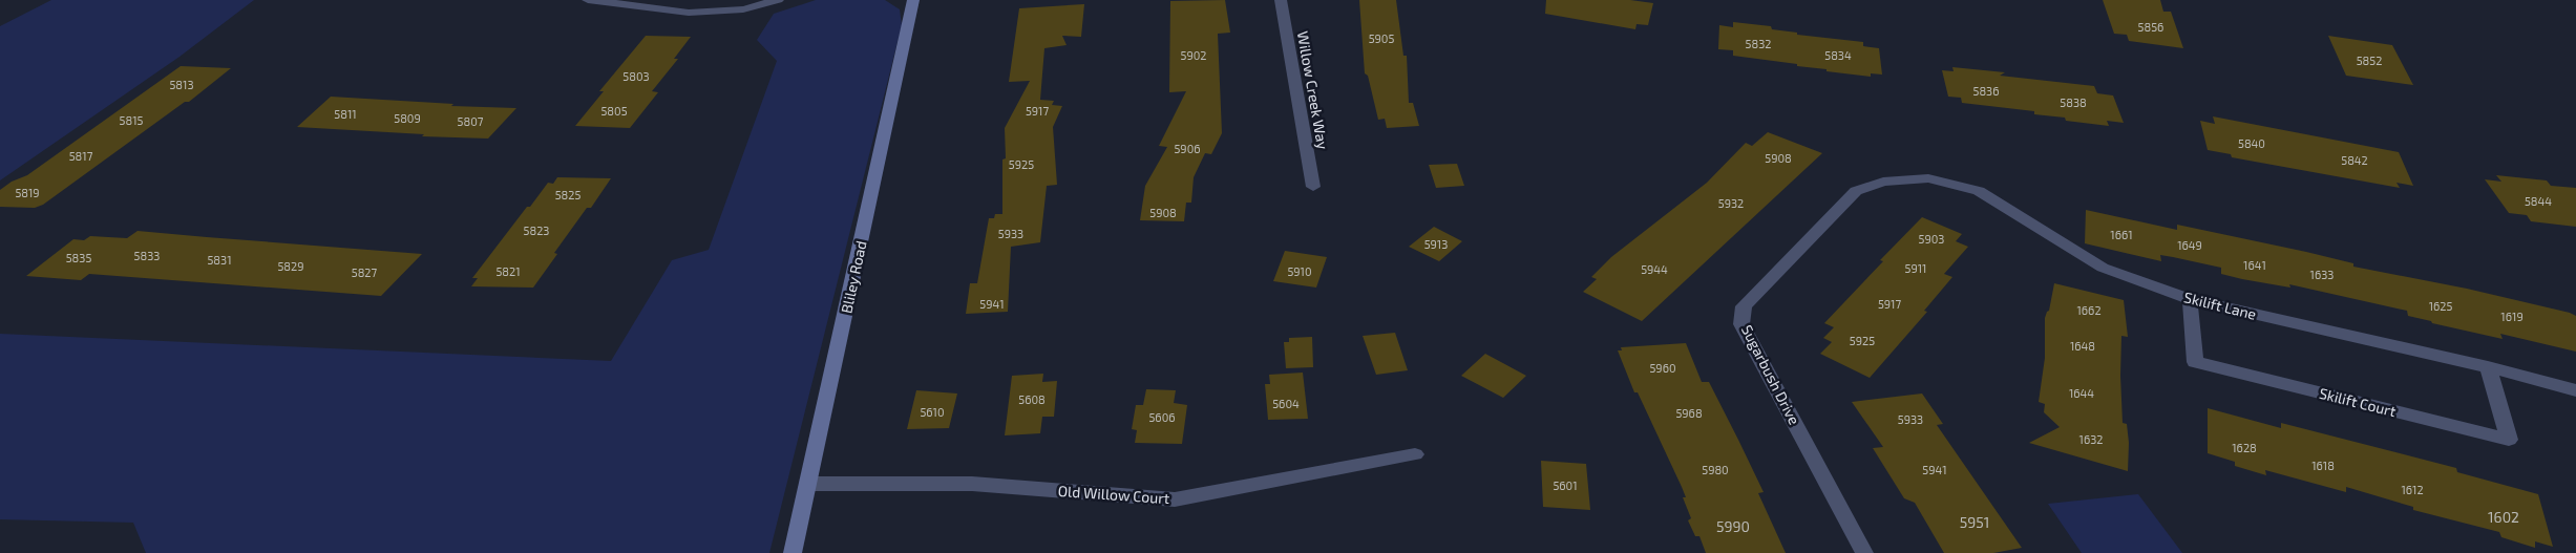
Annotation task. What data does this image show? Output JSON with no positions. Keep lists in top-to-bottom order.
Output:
{
  "streets": {
    "street": [
      "Willow Creek Way",
      "Bliley Road",
      "Skilift Lane",
      "Sugarbush Drive",
      "Skilift Court",
      "Old Willow Court"
    ]
  },
  "crossings": [
    ["Bliley Road", "Old Willow Court"],
    ["Skilift Lane", "Sugarbush Drive"],
    ["Skilift Lane", "Skilift Court"]
  ],
  "house_numbers": [
    "5856",
    "5905",
    "5832",
    "5902",
    "5834",
    "5852",
    "5803",
    "5813",
    "5836",
    "5838",
    "5805",
    "5917",
    "5811",
    "5809",
    "5815",
    "5807",
    "5840",
    "5906",
    "5817",
    "5908",
    "5842",
    "5925",
    "5819",
    "5825",
    "5844",
    "5932",
    "5908",
    "5823",
    "5933",
    "1661",
    "5903",
    "5913",
    "1649",
    "5833",
    "5835",
    "5831",
    "1641",
    "5829",
    "5911",
    "5944",
    "5821",
    "5910",
    "5827",
    "1633",
    "5941",
    "5917",
    "1625",
    "1662",
    "1619",
    "5925",
    "1648",
    "5960",
    "1644",
    "5608",
    "5604",
    "5610",
    "5968",
    "5606",
    "5933",
    "1632",
    "1628",
    "1618",
    "5980",
    "5941",
    "5601",
    "1612",
    "1602",
    "5951",
    "5990"
  ]
}
